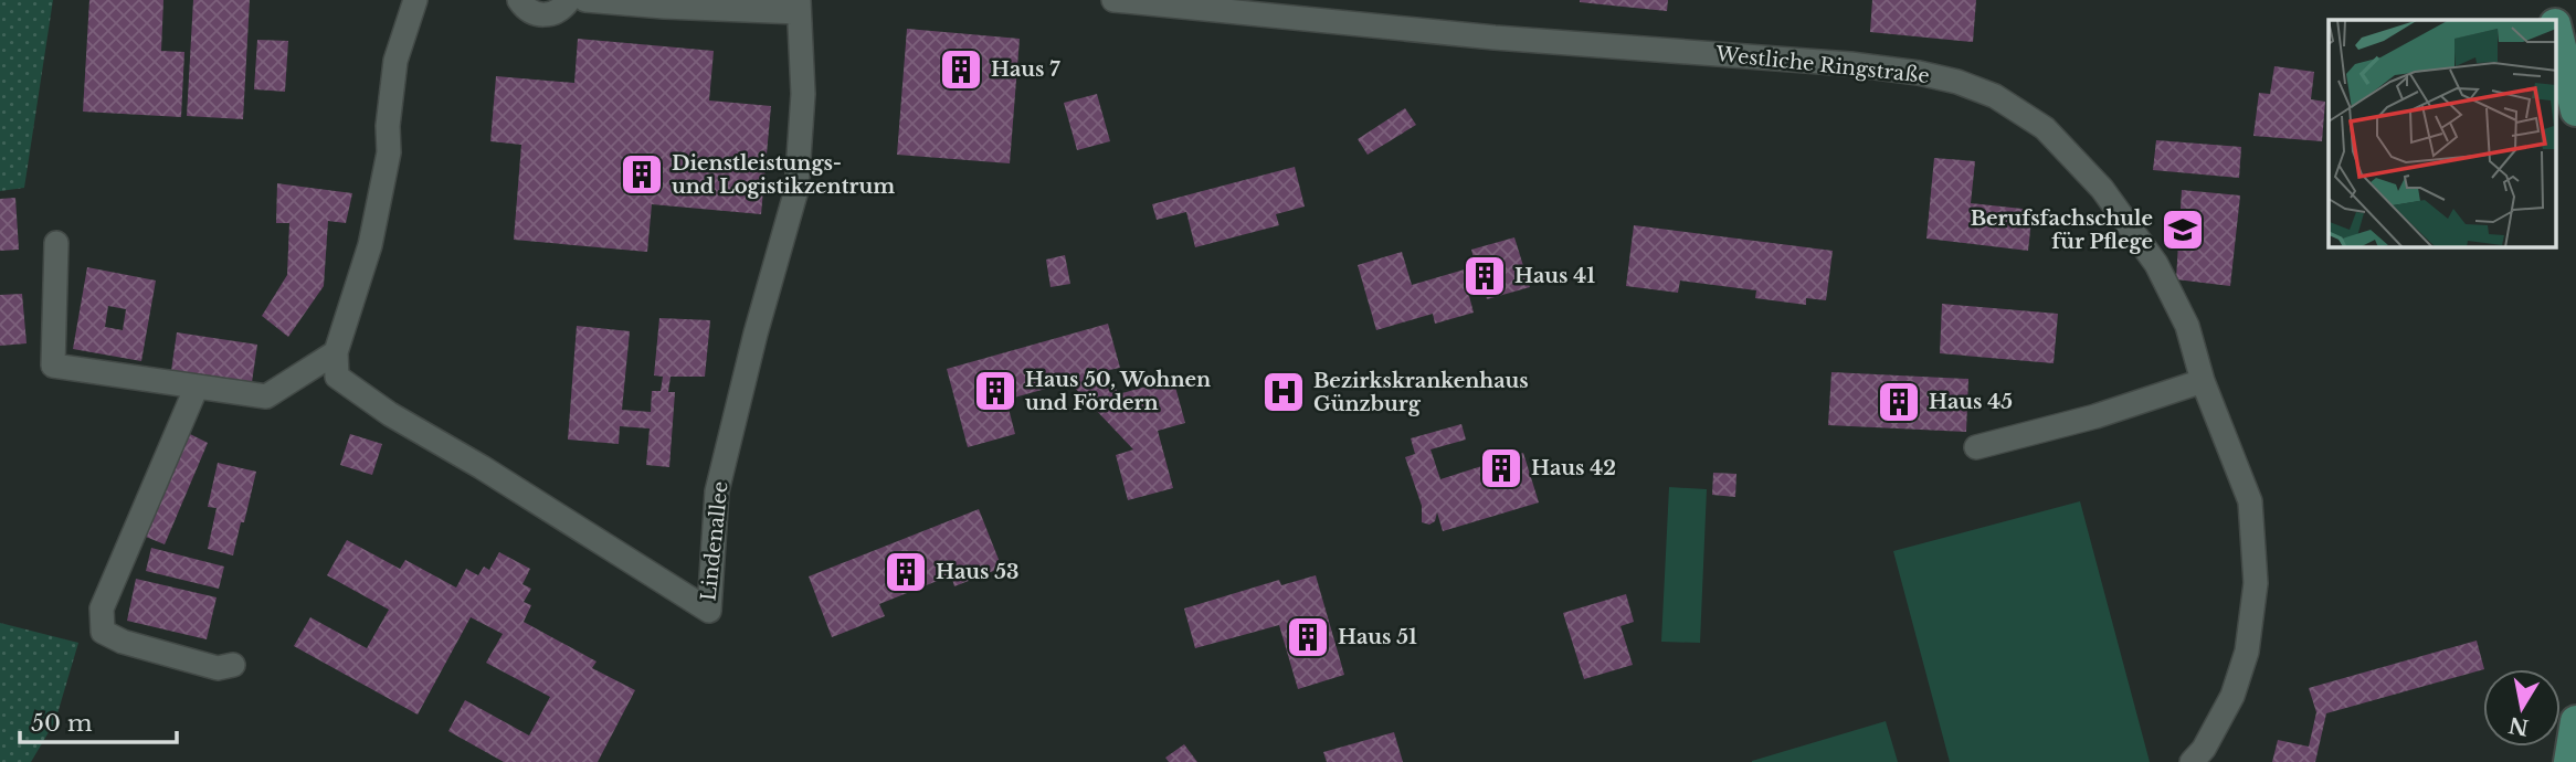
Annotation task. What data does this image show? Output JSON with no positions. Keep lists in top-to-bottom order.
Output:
{
  "streets": {
    "street": ["Westliche Ringstraße", "Lindenallee"]
  },
  "places": {
    "building": [
      "Haus 7",
      "Dienstleistungs- und Logistikzentrum",
      "Haus 41",
      "Haus 50, Wohnen und Fördern",
      "Haus 45",
      "Haus 42",
      "Haus 53",
      "Haus 51"
    ],
    "school or university": ["Berufsfachschule für Pflege"],
    "hospital": ["Bezirkskrankenhaus Günzburg"]
  },
  "scale_bar": "50 m",
  "north": "bottom"
}
